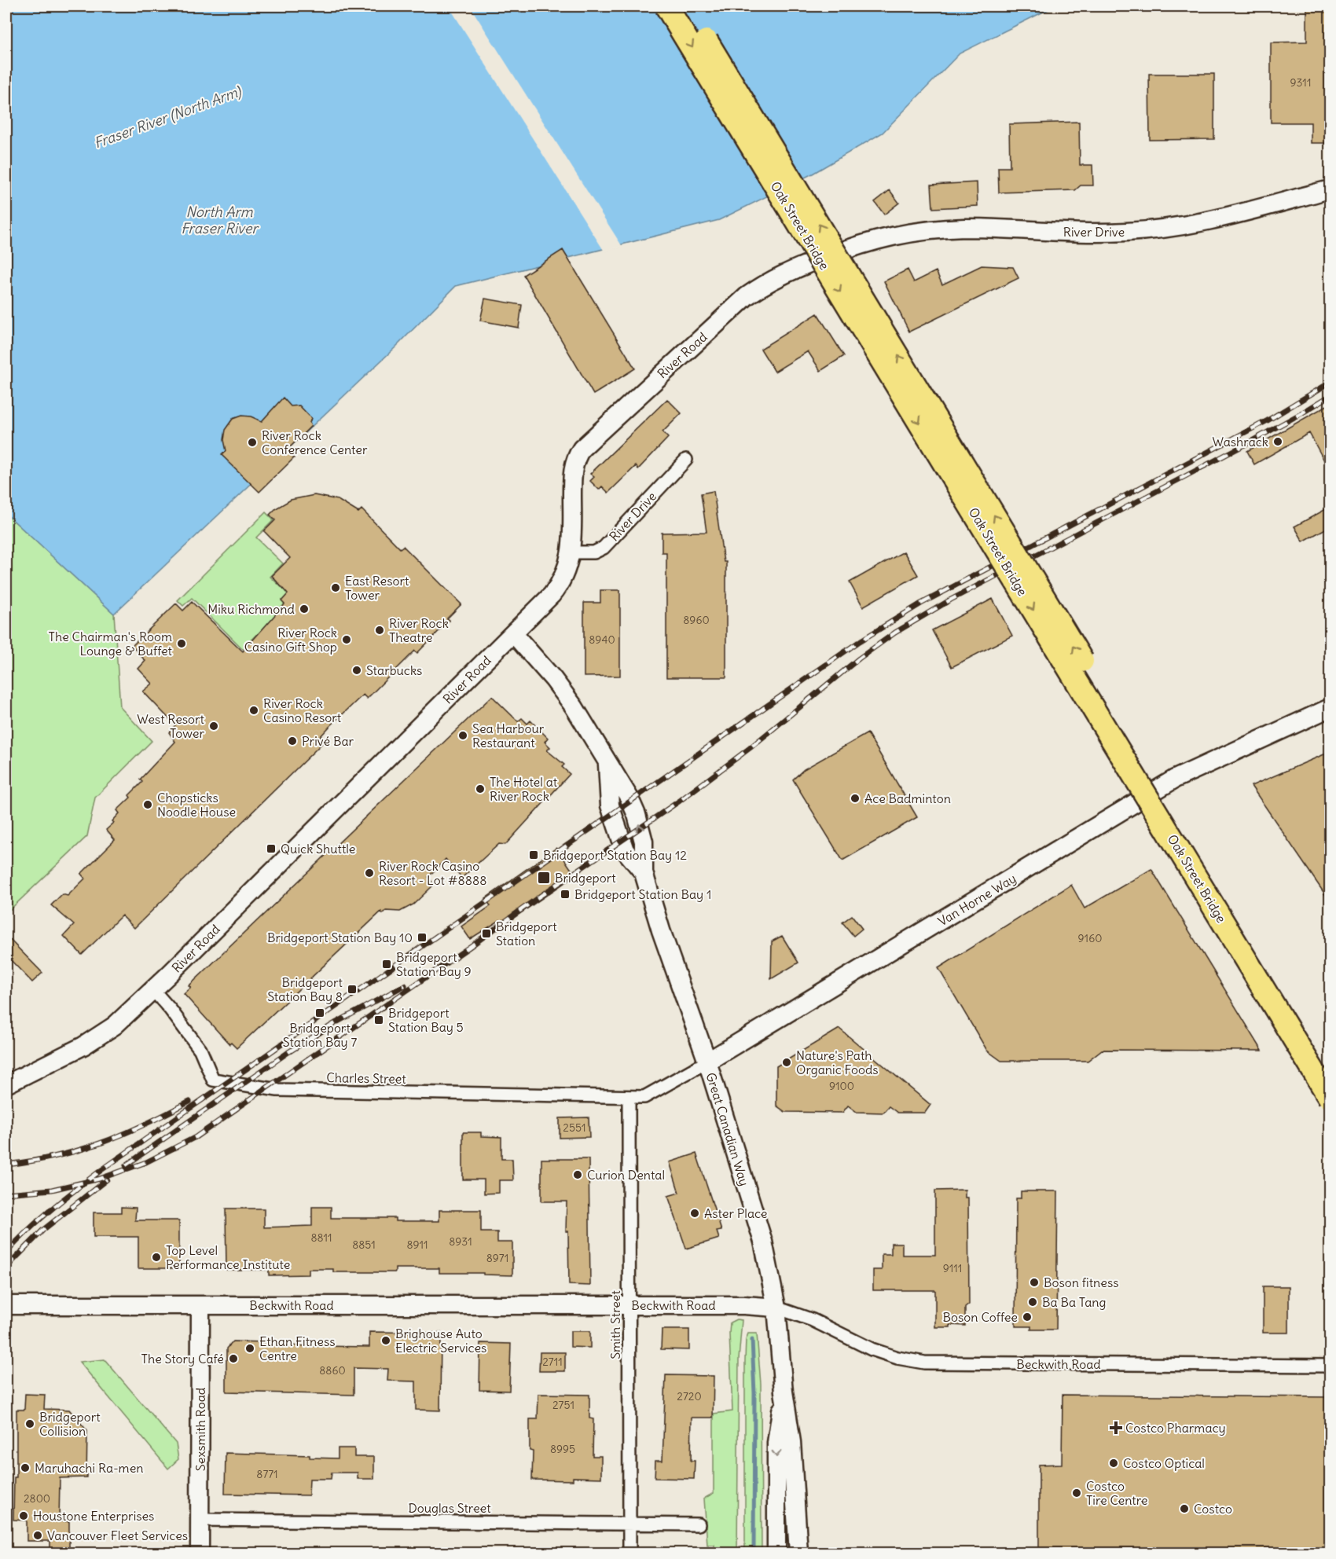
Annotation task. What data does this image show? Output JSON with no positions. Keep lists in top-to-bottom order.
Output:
{
  "streets": {
    "highway": ["Oak Street Bridge"],
    "street": [
      "River Drive",
      "River Road",
      "Van Horne Way",
      "Charles Street",
      "Great Canadian Way",
      "Beckwith Road",
      "Smith Street",
      "Sexsmith Road",
      "Douglas Street"
    ]
  },
  "crossings": [
    ["River Drive", "River Road"],
    ["River Road", "Charles Street"],
    ["River Road", "Great Canadian Way"],
    ["Van Horne Way", "Charles Street"],
    ["Van Horne Way", "Great Canadian Way"],
    ["Van Horne Way", "Smith Street"],
    ["Charles Street", "Smith Street"],
    ["Great Canadian Way", "Beckwith Road"],
    ["Beckwith Road", "Smith Street"],
    ["Beckwith Road", "Sexsmith Road"],
    ["Smith Street", "Douglas Street"],
    ["Sexsmith Road", "Douglas Street"]
  ],
  "water": ["Fraser River (North Arm)", "North Arm Fraser River"],
  "places": {
    "other": [
      "Washrack",
      "River Rock Conference Center",
      "East Resort Tower",
      "Miku Richmond",
      "River Rock Theatre",
      "River Rock Casino Gift Shop",
      "The Chairman's Room Lounge & Buffet",
      "Starbucks",
      "River Rock Casino Resort",
      "West Resort Tower",
      "Sea Harbour Restaurant",
      "Privé Bar",
      "The Hotel at River Rock",
      "Ace Badminton",
      "Chopsticks Noodle House",
      "River Rock Casino Resort - Lot #8888",
      "Nature's Path Organic Foods",
      "Curion Dental",
      "Aster Place",
      "Top Level Performance Institute",
      "Boson fitness",
      "Ba Ba Tang",
      "Boson Coffee",
      "Brighouse Auto Electric Services",
      "Ethan Fitness Centre",
      "The Story Café",
      "Bridgeport Collision",
      "Costco Optical",
      "Maruhachi Ra-men",
      "Costco Tire Centre",
      "Costco",
      "Houstone Enterprises",
      "Vancouver Fleet Services"
    ],
    "transit": [
      "Quick Shuttle",
      "Bridgeport Station Bay 12",
      "Bridgeport",
      "Bridgeport Station Bay 1",
      "Bridgeport Station",
      "Bridgeport Station Bay 10",
      "Bridgeport Station Bay 9",
      "Bridgeport Station Bay 8",
      "Bridgeport Station Bay 7",
      "Bridgeport Station Bay 5"
    ],
    "health": ["Costco Pharmacy"]
  },
  "house_numbers": [
    "9311",
    "8960",
    "8940",
    "9160",
    "9100",
    "2551",
    "8811",
    "8931",
    "8851",
    "8911",
    "8971",
    "9111",
    "2711",
    "8860",
    "2720",
    "2751",
    "8995",
    "8771",
    "2800"
  ]
}
